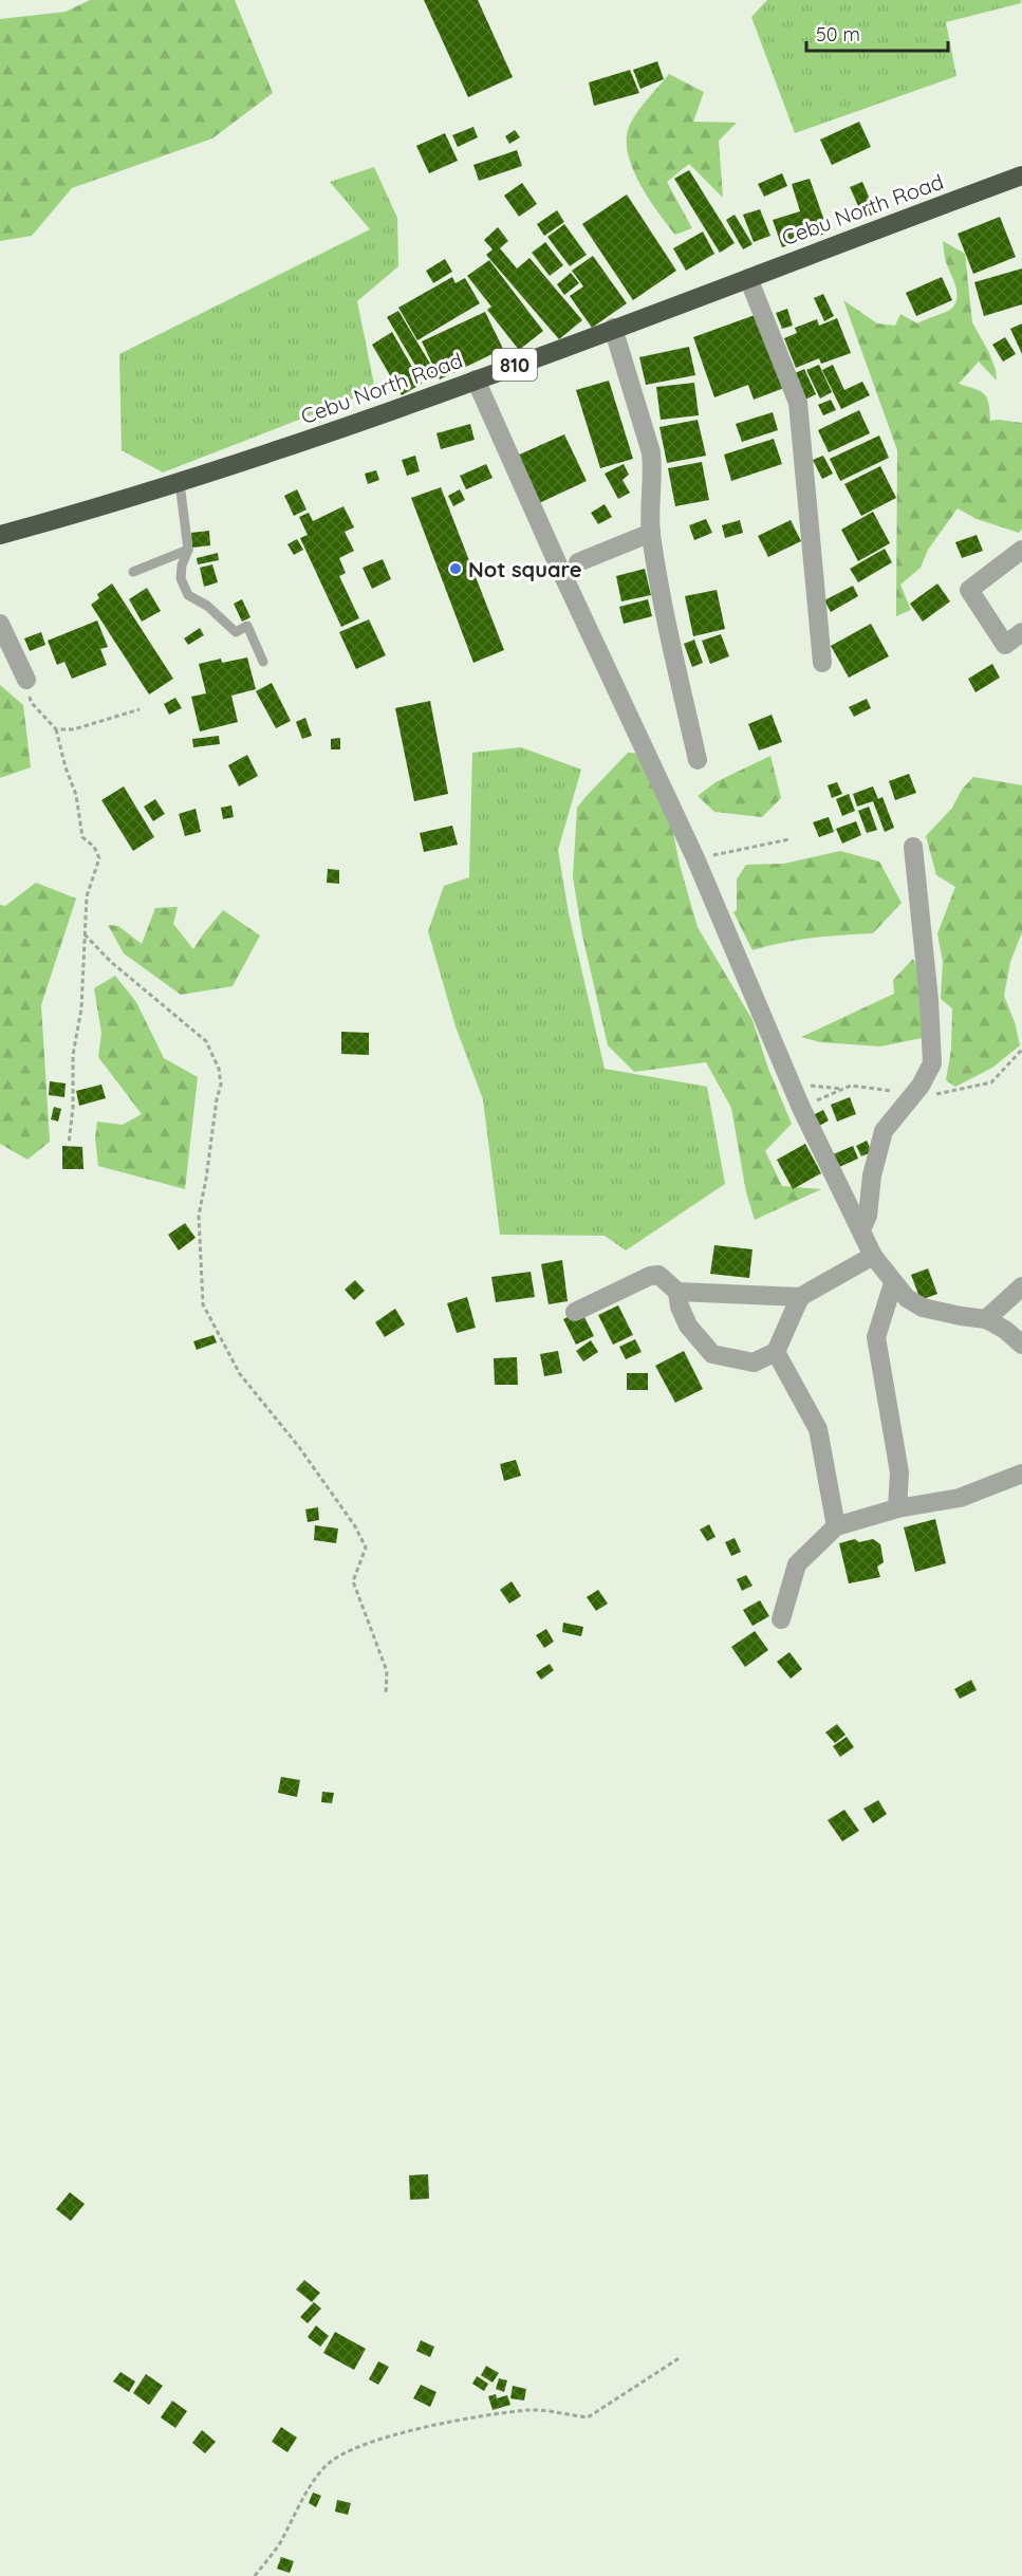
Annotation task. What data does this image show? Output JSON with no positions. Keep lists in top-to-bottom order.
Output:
{
  "streets": {
    "highway": ["Cebu North Road", "810"]
  },
  "places": ["Not square"],
  "scale_bar": "50 m"
}
